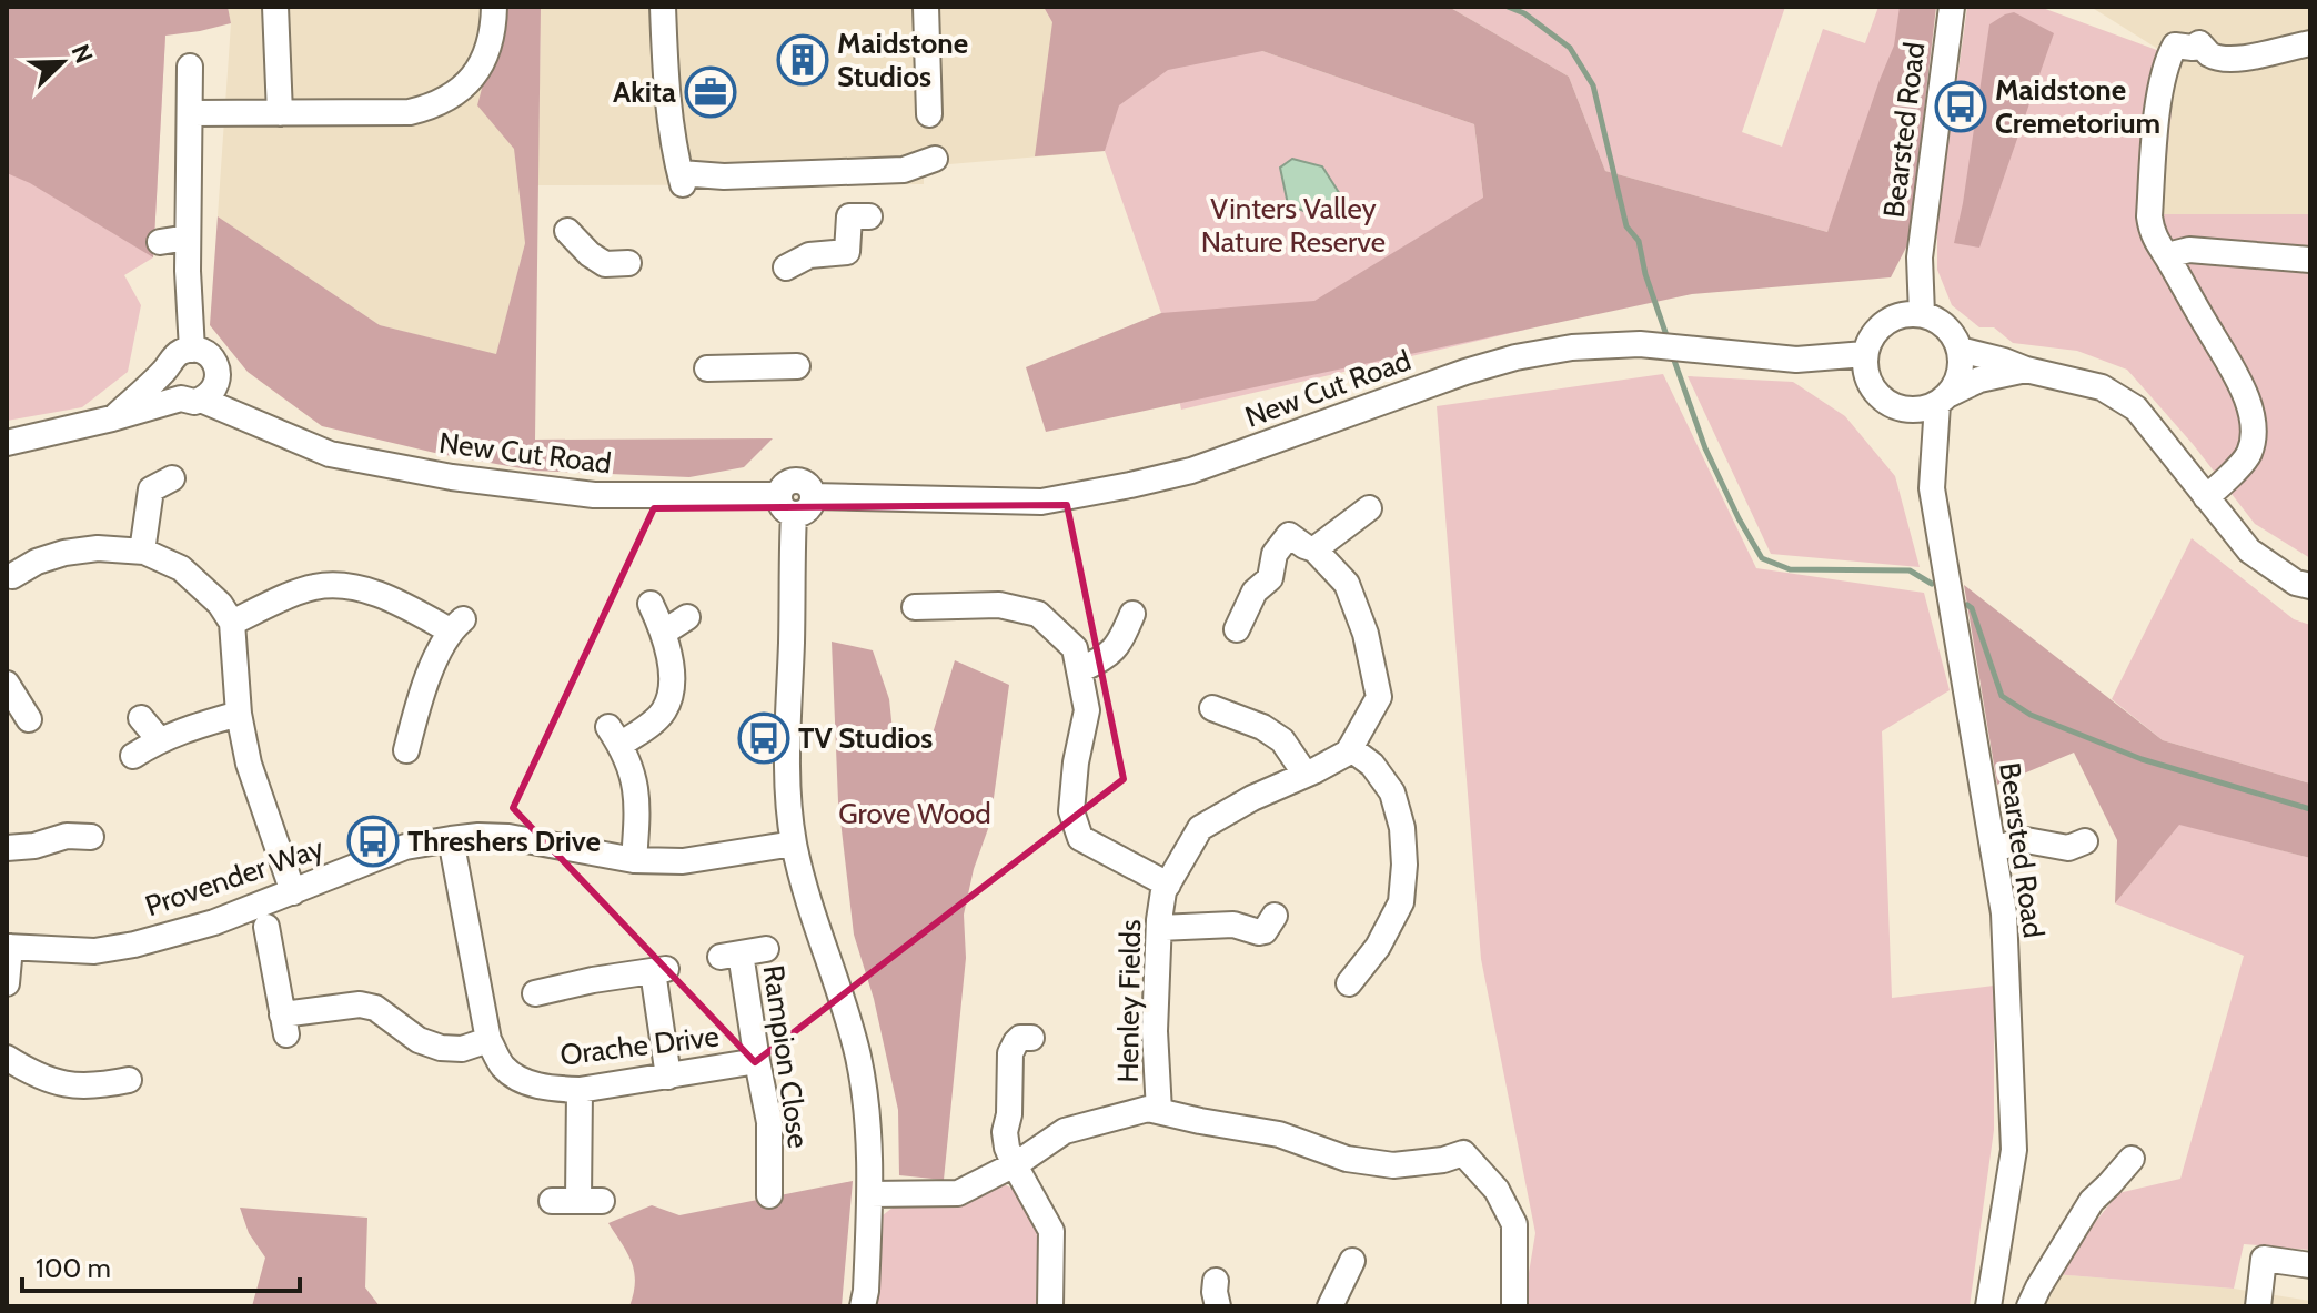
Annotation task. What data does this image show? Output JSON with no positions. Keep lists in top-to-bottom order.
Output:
{
  "streets": {
    "street": [
      "Bearsted Road",
      "New Cut Road",
      "Provender Way",
      "Henley Fields",
      "Orache Drive",
      "Rampion Close"
    ]
  },
  "crossings": [
    ["Bearsted Road", "New Cut Road"],
    ["Provender Way", "Orache Drive"],
    ["Orache Drive", "Rampion Close"]
  ],
  "parks": ["Vinters Valley Nature Reserve", "Grove Wood"],
  "places": {
    "building": ["Maidstone Studios"],
    "office": ["Akita"],
    "bus stop": ["Maidstone Cremetorium", "TV Studios", "Threshers Drive"]
  },
  "scale_bar": "100 m",
  "north": "top right"
}
